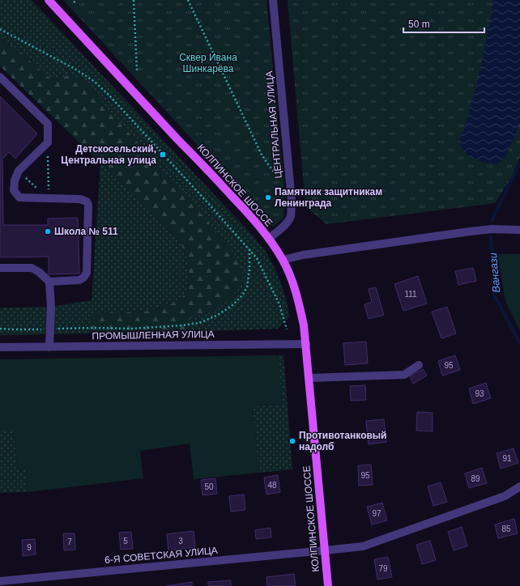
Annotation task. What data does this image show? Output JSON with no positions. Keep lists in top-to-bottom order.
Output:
{
  "streets": {
    "main road": ["КОЛПИНСКОЕ ШОССЕ"],
    "street": ["ЦЕНТРАЛЬНАЯ УЛИЦА", "ПРОМЫШЛЕННАЯ УЛИЦА", "6-Я СОВЕТСКАЯ УЛИЦА"]
  },
  "crossings": [
    ["ЦЕНТРАЛЬНАЯ УЛИЦА", "КОЛПИНСКОЕ ШОССЕ"],
    ["КОЛПИНСКОЕ ШОССЕ", "ПРОМЫШЛЕННАЯ УЛИЦА"],
    ["КОЛПИНСКОЕ ШОССЕ", "6-Я СОВЕТСКАЯ УЛИЦА"]
  ],
  "water": ["Вангази"],
  "parks": ["Сквер Ивана Шинкарёва"],
  "places": {
    "transit": ["Детскосельский, Центральная улица"],
    "other": ["Памятник защитникам Ленинграда", "Школа № 511", "Противотанковый надолб"]
  },
  "house_numbers": [
    "111",
    "95",
    "93",
    "91",
    "95",
    "89",
    "48",
    "50",
    "97",
    "85",
    "5",
    "3",
    "7",
    "9",
    "79"
  ],
  "scale_bar": "50 m"
}
